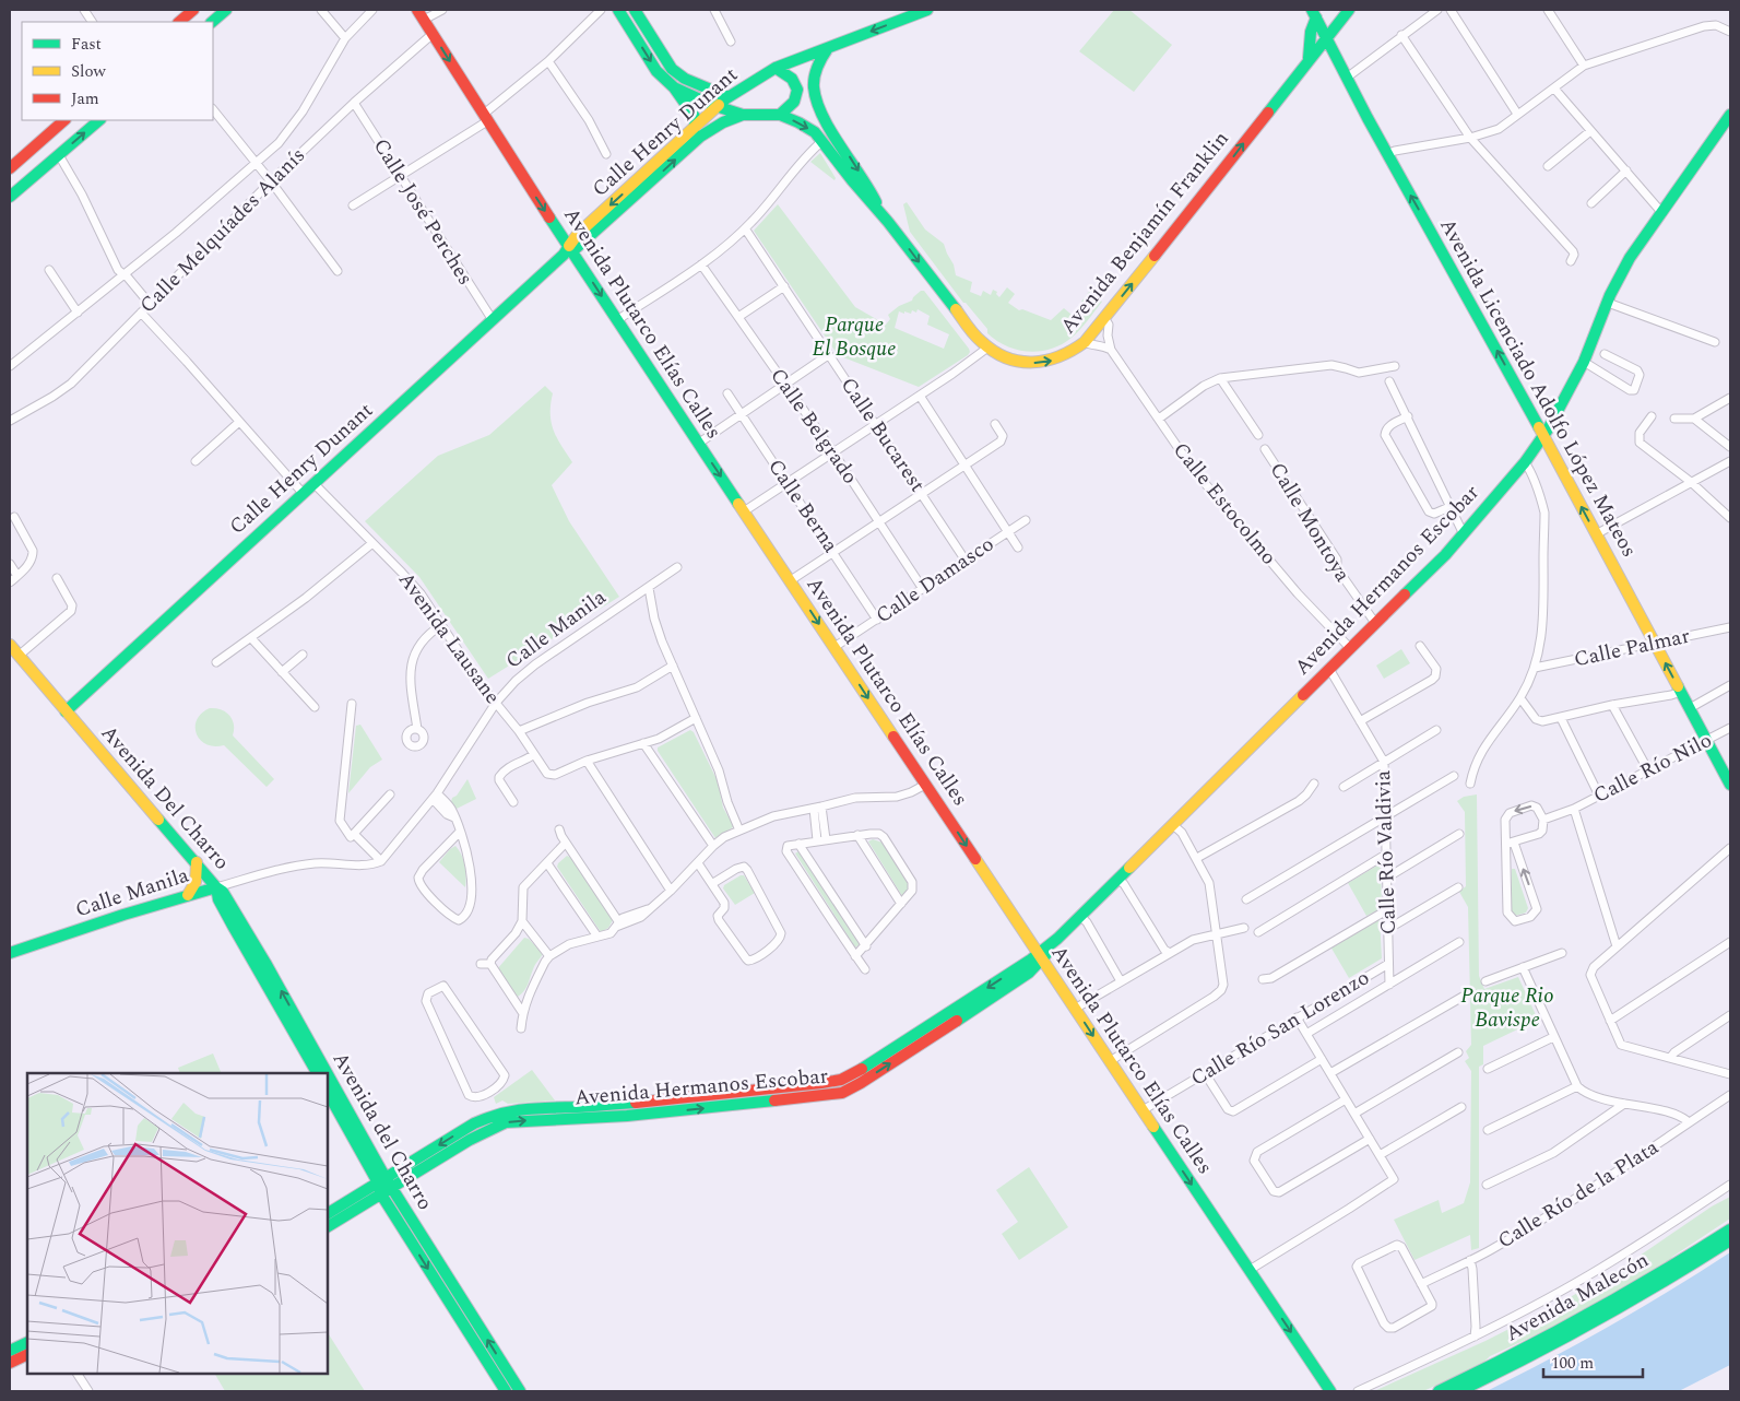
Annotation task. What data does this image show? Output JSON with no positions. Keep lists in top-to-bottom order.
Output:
{
  "streets": {
    "main road": [
      "Calle Henry Dunant",
      "Avenida Benjamín Franklin",
      "Avenida Plutarco Elías Calles",
      "Avenida Licenciado Adolfo López Mateos",
      "Avenida Hermanos Escobar",
      "Calle Manila",
      "Avenida Del Charro",
      "Avenida del Charro",
      "Avenida Malecón"
    ],
    "street": [
      "Calle José Perches",
      "Calle Melquíades Alanís",
      "Calle Belgrado",
      "Calle Bucarest",
      "Calle Estocolmo",
      "Calle Berna",
      "Calle Montoya",
      "Calle Damasco",
      "Avenida Lausane",
      "Calle Palmar",
      "Calle Río Nilo",
      "Calle Río Valdivia",
      "Calle Río San Lorenzo",
      "Calle Río de la Plata"
    ]
  },
  "crossings": [
    ["Calle Henry Dunant", "Calle José Perches"],
    ["Calle Henry Dunant", "Avenida Plutarco Elías Calles"],
    ["Calle Henry Dunant", "Avenida Lausane"],
    ["Calle Henry Dunant", "Avenida Del Charro"],
    ["Calle José Perches", "Calle Melquíades Alanís"],
    ["Calle Melquíades Alanís", "Avenida Plutarco Elías Calles"],
    ["Avenida Benjamín Franklin", "Avenida Licenciado Adolfo López Mateos"],
    ["Avenida Benjamín Franklin", "Calle Estocolmo"],
    ["Avenida Plutarco Elías Calles", "Calle Damasco"],
    ["Avenida Plutarco Elías Calles", "Avenida Hermanos Escobar"],
    ["Avenida Plutarco Elías Calles", "Calle Río San Lorenzo"],
    ["Avenida Licenciado Adolfo López Mateos", "Avenida Hermanos Escobar"],
    ["Avenida Licenciado Adolfo López Mateos", "Calle Palmar"],
    ["Avenida Licenciado Adolfo López Mateos", "Calle Río Nilo"],
    ["Calle Belgrado", "Calle Damasco"],
    ["Calle Bucarest", "Calle Damasco"],
    ["Calle Estocolmo", "Avenida Hermanos Escobar"],
    ["Calle Berna", "Calle Damasco"],
    ["Calle Montoya", "Avenida Hermanos Escobar"],
    ["Avenida Hermanos Escobar", "Avenida Del Charro"],
    ["Avenida Hermanos Escobar", "Calle Río Valdivia"],
    ["Avenida Hermanos Escobar", "Avenida del Charro"],
    ["Calle Manila", "Avenida Lausane"],
    ["Calle Manila", "Avenida Del Charro"],
    ["Calle Manila", "Avenida del Charro"],
    ["Avenida Del Charro", "Avenida del Charro"],
    ["Calle Río Valdivia", "Calle Río San Lorenzo"]
  ],
  "one_way": ["Avenida Plutarco Elías Calles", "Avenida Licenciado Adolfo López Mateos", "Avenida del Charro"],
  "parks": ["Parque El Bosque", "Parque Rio Bavispe"],
  "legend": ["Fast", "Slow", "Jam"],
  "scale_bar": "100 m"
}
